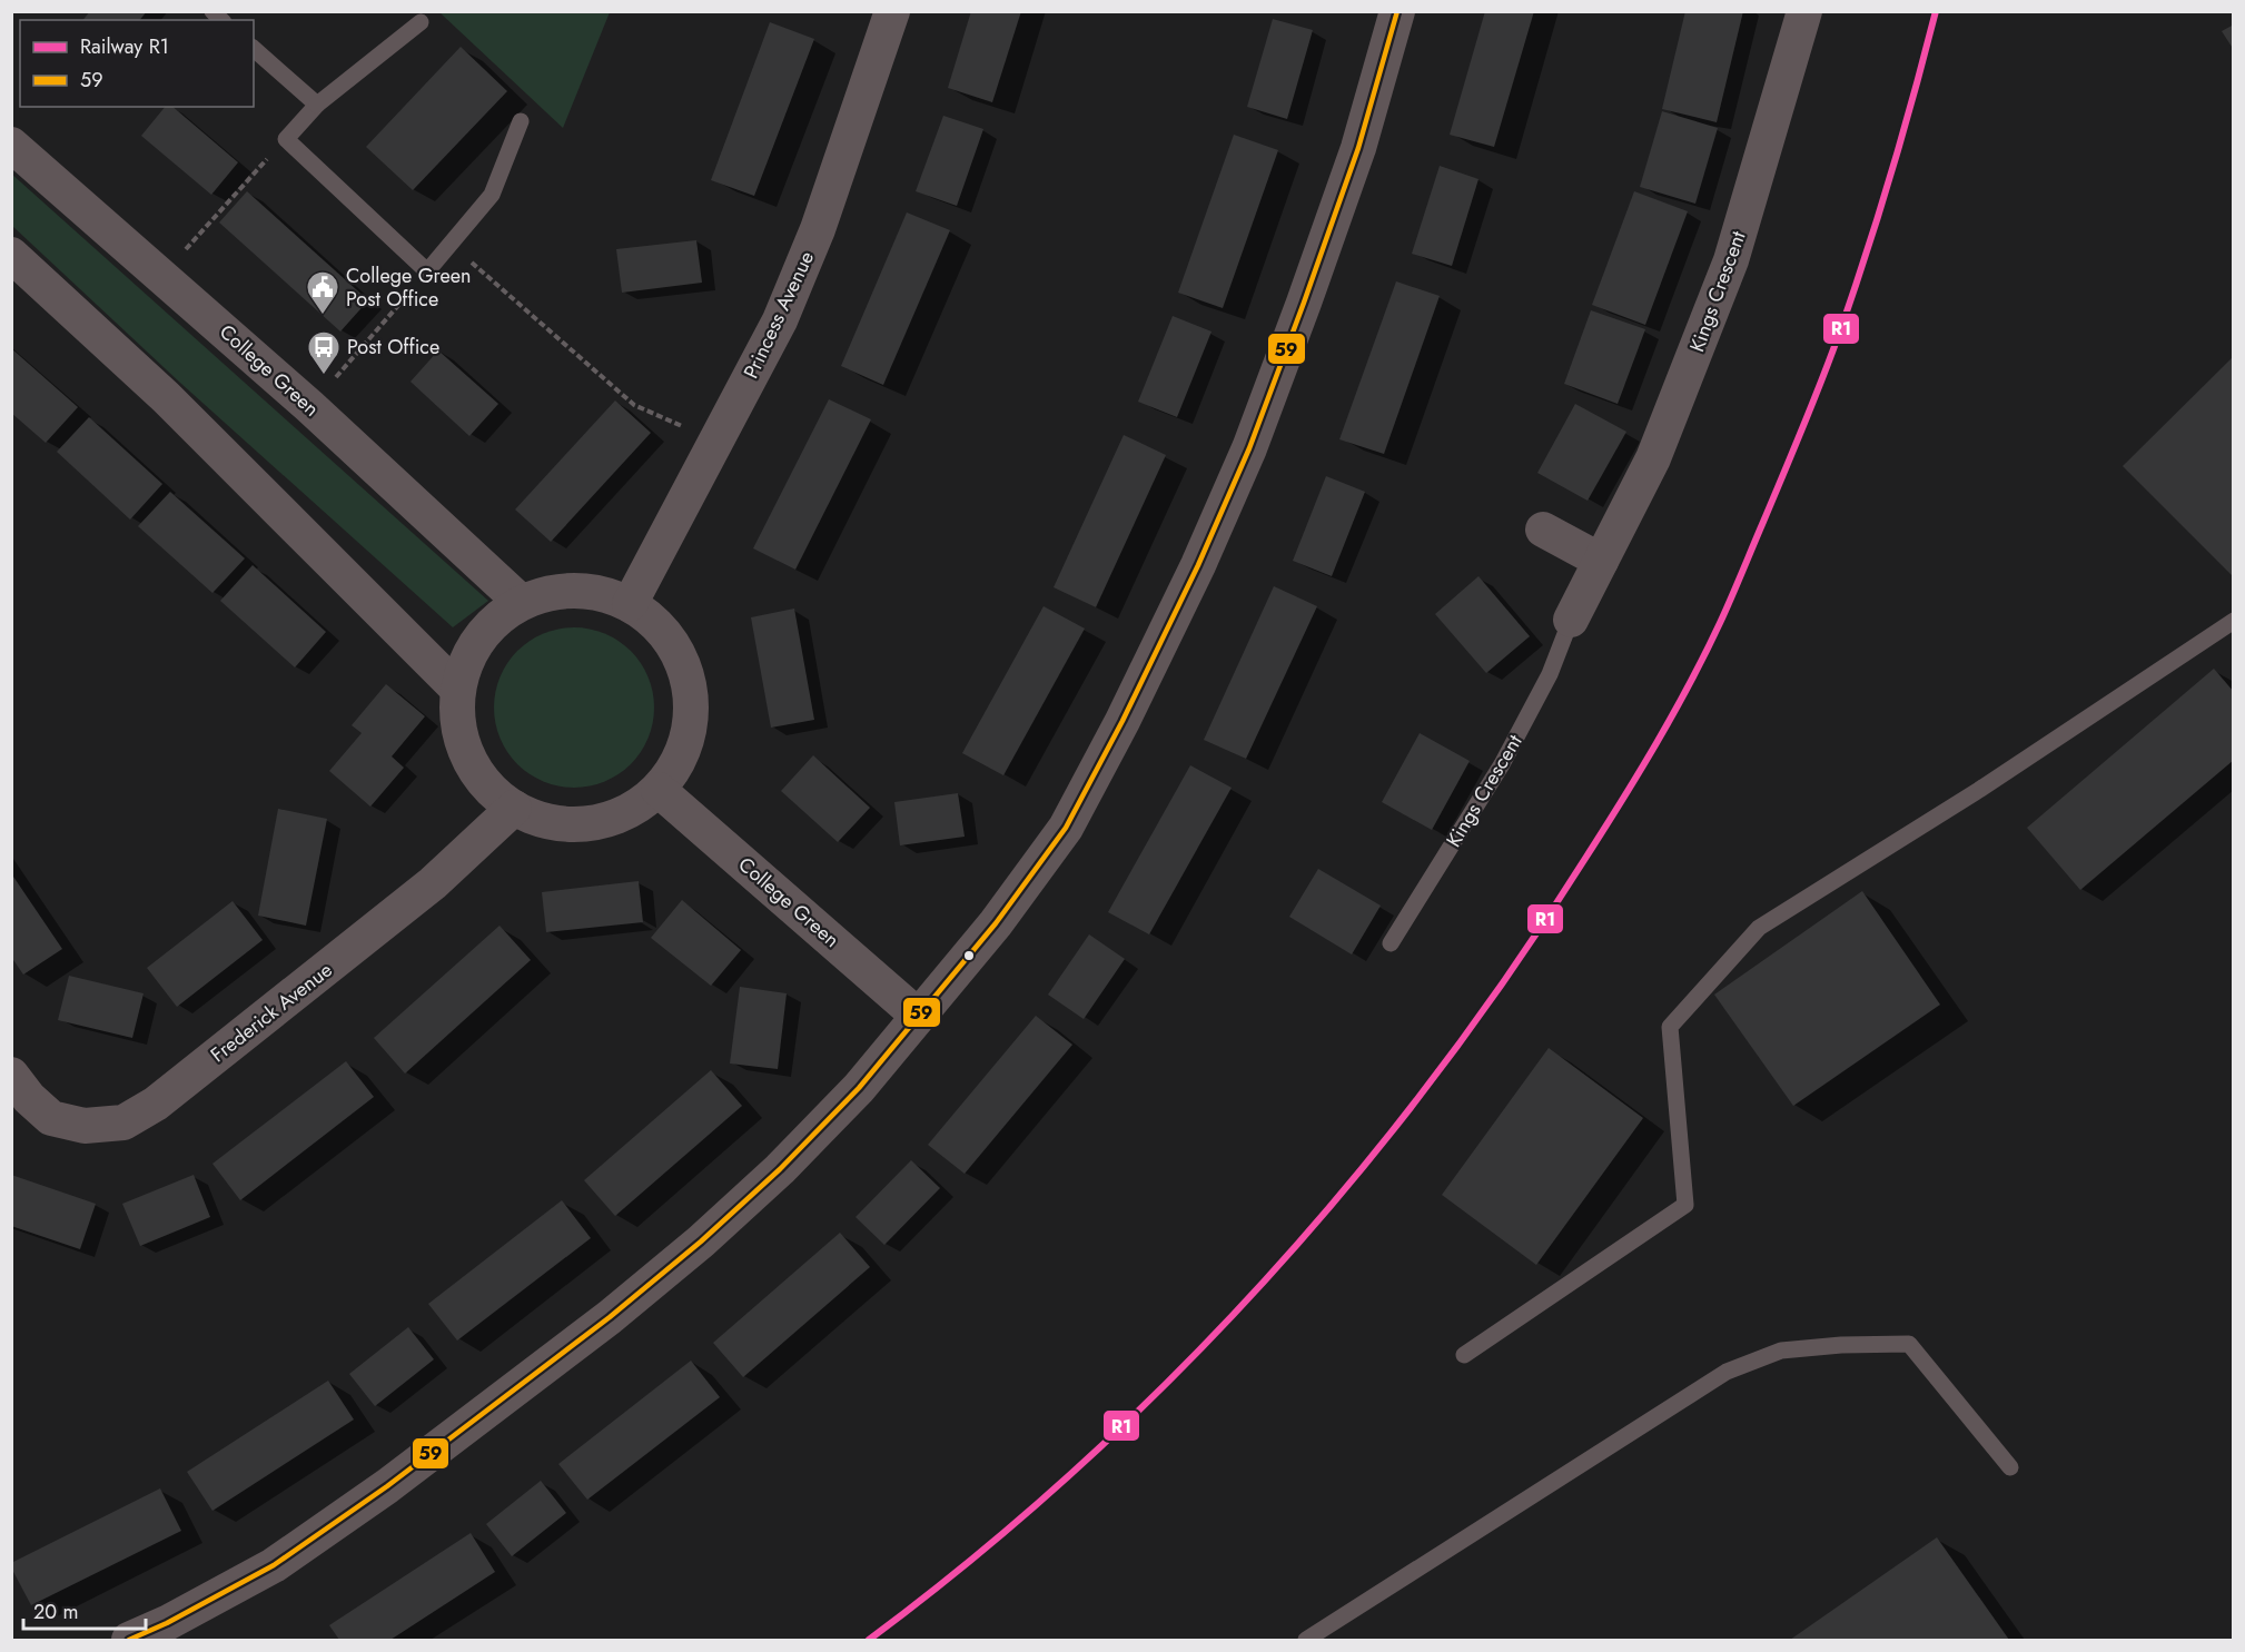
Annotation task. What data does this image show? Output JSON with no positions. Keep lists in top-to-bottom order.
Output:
{
  "streets": {
    "street": [
      "Kings Crescent",
      "Princess Avenue",
      "College Green",
      "Frederick Avenue"
    ]
  },
  "crossings": [
    ["Princess Avenue", "College Green"],
    ["Princess Avenue", "Frederick Avenue"],
    ["College Green", "Frederick Avenue"]
  ],
  "places": {
    "public building": ["College Green Post Office"],
    "bus stop": ["Post Office"]
  },
  "lines": ["rail line R1", "transit line 59"],
  "legend": ["Railway R1", "59"],
  "scale_bar": "20 m"
}
